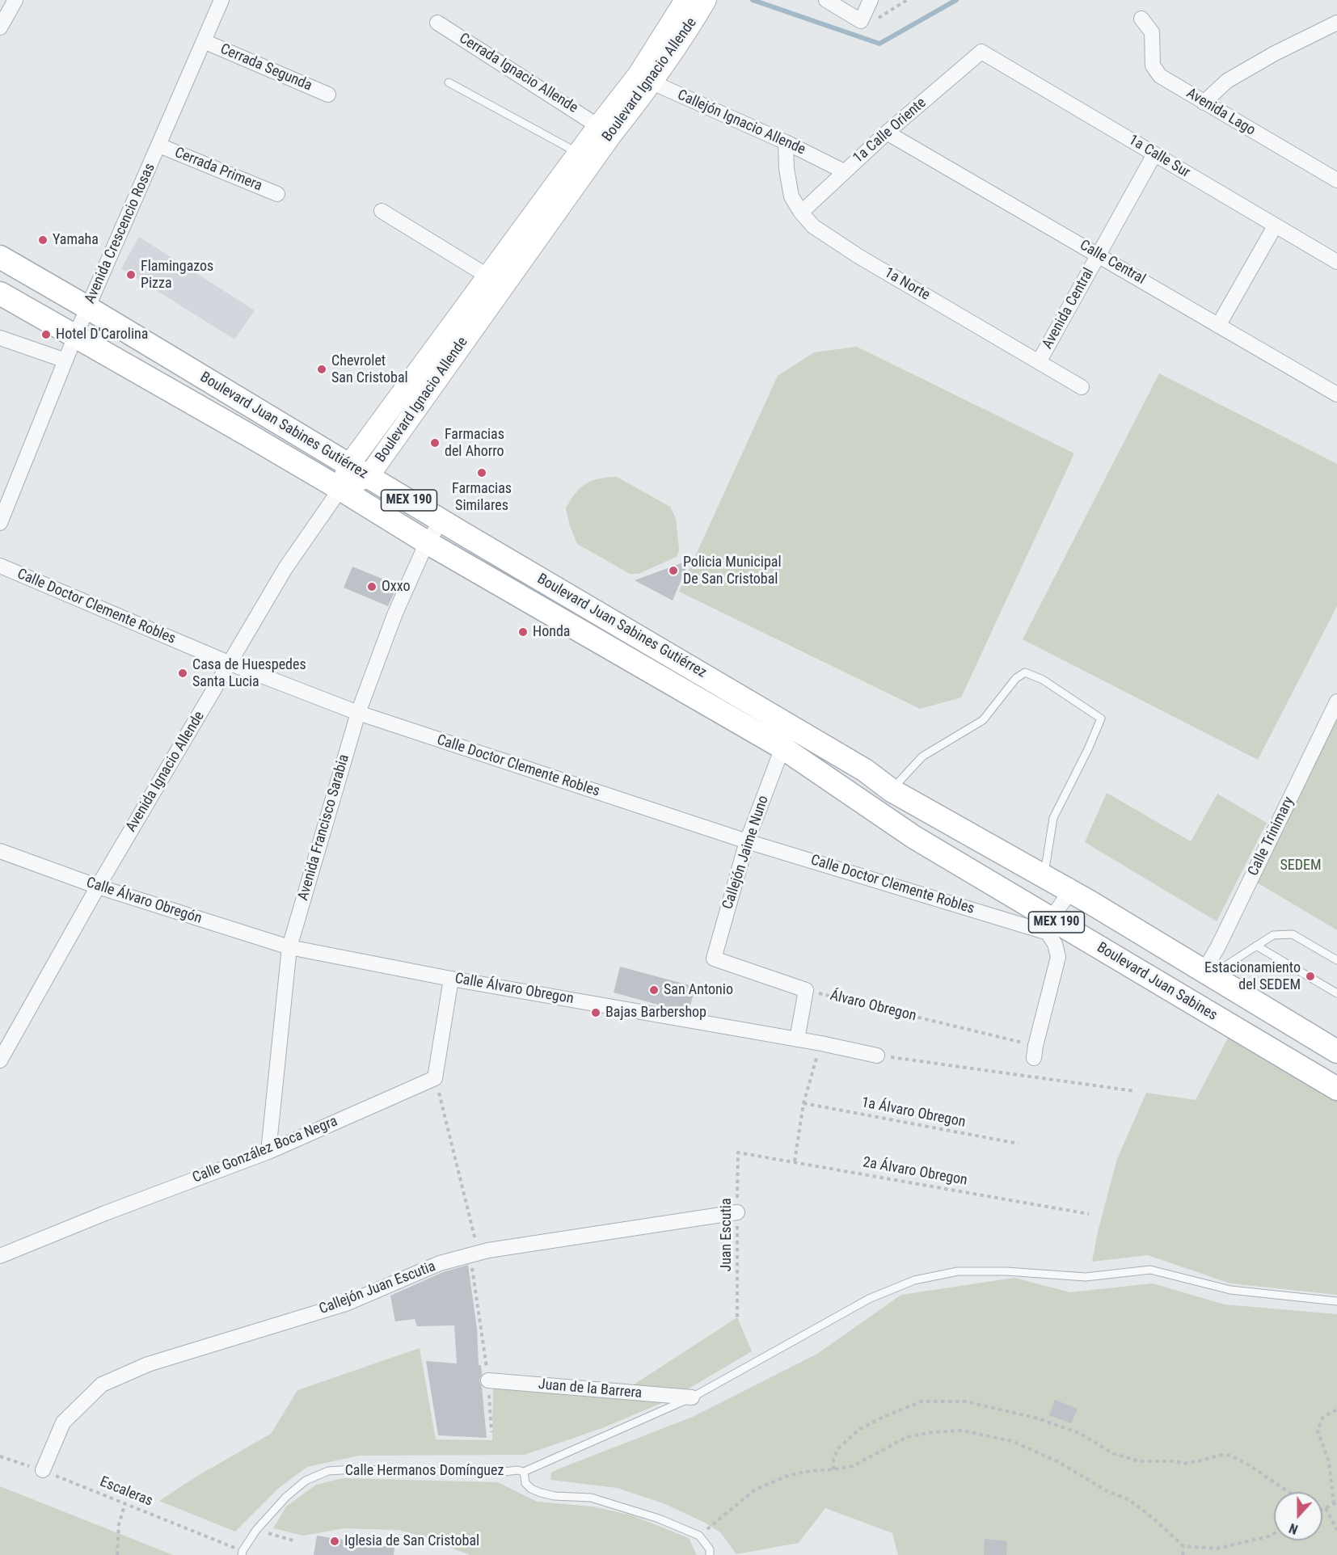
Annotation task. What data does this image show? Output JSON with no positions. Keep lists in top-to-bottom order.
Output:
{
  "streets": {
    "main road": [
      "Boulevard Ignacio Allende",
      "Boulevard Juan Sabines Gutiérrez",
      "MEX 190",
      "Boulevard Juan Sabines"
    ],
    "street": [
      "Cerrada Segunda",
      "Cerrada Ignacio Allende",
      "Avenida Lago",
      "Callejón Ignacio Allende",
      "1a Calle Oriente",
      "1a Calle Sur",
      "Cerrada Primera",
      "Avenida Crescencio Rosas",
      "Calle Central",
      "1a Norte",
      "Avenida Central",
      "Calle Doctor Clemente Robles",
      "Avenida Ignacio Allende",
      "Avenida Francisco Sarabia",
      "Calle Trinimary",
      "Callejón Jaime Nuno",
      "Calle Álvaro Obregón",
      "Calle Álvaro Obregon",
      "Calle González Boca Negra",
      "Callejón Juan Escutia",
      "Juan de la Barrera"
    ],
    "lane": ["Calle Hermanos Domínguez"],
    "path": [
      "Álvaro Obregon",
      "1a Álvaro Obregon",
      "2a Álvaro Obregon",
      "Juan Escutia",
      "Escaleras"
    ]
  },
  "crossings": [
    ["Cerrada Segunda", "Avenida Crescencio Rosas"],
    ["Cerrada Ignacio Allende", "Boulevard Ignacio Allende"],
    ["Boulevard Ignacio Allende", "Callejón Ignacio Allende"],
    ["Boulevard Ignacio Allende", "Boulevard Juan Sabines Gutiérrez"],
    ["Boulevard Ignacio Allende", "Avenida Ignacio Allende"],
    ["Callejón Ignacio Allende", "1a Calle Oriente"],
    ["Callejón Ignacio Allende", "1a Norte"],
    ["1a Calle Oriente", "1a Calle Sur"],
    ["1a Calle Oriente", "Calle Central"],
    ["1a Calle Oriente", "1a Norte"],
    ["1a Calle Sur", "Avenida Central"],
    ["Cerrada Primera", "Avenida Crescencio Rosas"],
    ["Avenida Crescencio Rosas", "Boulevard Juan Sabines Gutiérrez"],
    ["Calle Central", "Avenida Central"],
    ["1a Norte", "Avenida Central"],
    ["Boulevard Juan Sabines Gutiérrez", "MEX 190"],
    ["Boulevard Juan Sabines Gutiérrez", "Avenida Ignacio Allende"],
    ["Boulevard Juan Sabines Gutiérrez", "Avenida Francisco Sarabia"],
    ["Boulevard Juan Sabines Gutiérrez", "Callejón Jaime Nuno"],
    ["Boulevard Juan Sabines Gutiérrez", "Boulevard Juan Sabines"],
    ["MEX 190", "Calle Trinimary"],
    ["Calle Doctor Clemente Robles", "Avenida Ignacio Allende"],
    ["Calle Doctor Clemente Robles", "Avenida Francisco Sarabia"],
    ["Calle Doctor Clemente Robles", "Callejón Jaime Nuno"],
    ["Calle Doctor Clemente Robles", "Boulevard Juan Sabines"],
    ["Avenida Ignacio Allende", "Calle Álvaro Obregón"],
    ["Avenida Francisco Sarabia", "Calle Álvaro Obregón"],
    ["Avenida Francisco Sarabia", "Calle Álvaro Obregon"],
    ["Avenida Francisco Sarabia", "Calle González Boca Negra"],
    ["Callejón Jaime Nuno", "Boulevard Juan Sabines"],
    ["Callejón Jaime Nuno", "Álvaro Obregon"],
    ["Calle Álvaro Obregón", "Calle Álvaro Obregon"],
    ["2a Álvaro Obregon", "Juan Escutia"],
    ["Juan Escutia", "Callejón Juan Escutia"],
    ["Callejón Juan Escutia", "Escaleras"],
    ["Calle Hermanos Domínguez", "Escaleras"]
  ],
  "parks": ["SEDEM"],
  "places": [
    "Yamaha",
    "Flamingazos Pizza",
    "Hotel D'Carolina",
    "Chevrolet San Cristobal",
    "Farmacias del Ahorro",
    "Farmacias Similares",
    "Policia Municipal De San Cristobal",
    "Oxxo",
    "Honda",
    "Casa de Huespedes Santa Lucia",
    "Estacionamiento del SEDEM",
    "San Antonio",
    "Bajas Barbershop",
    "Iglesia de San Cristobal"
  ],
  "north": "bottom"
}
